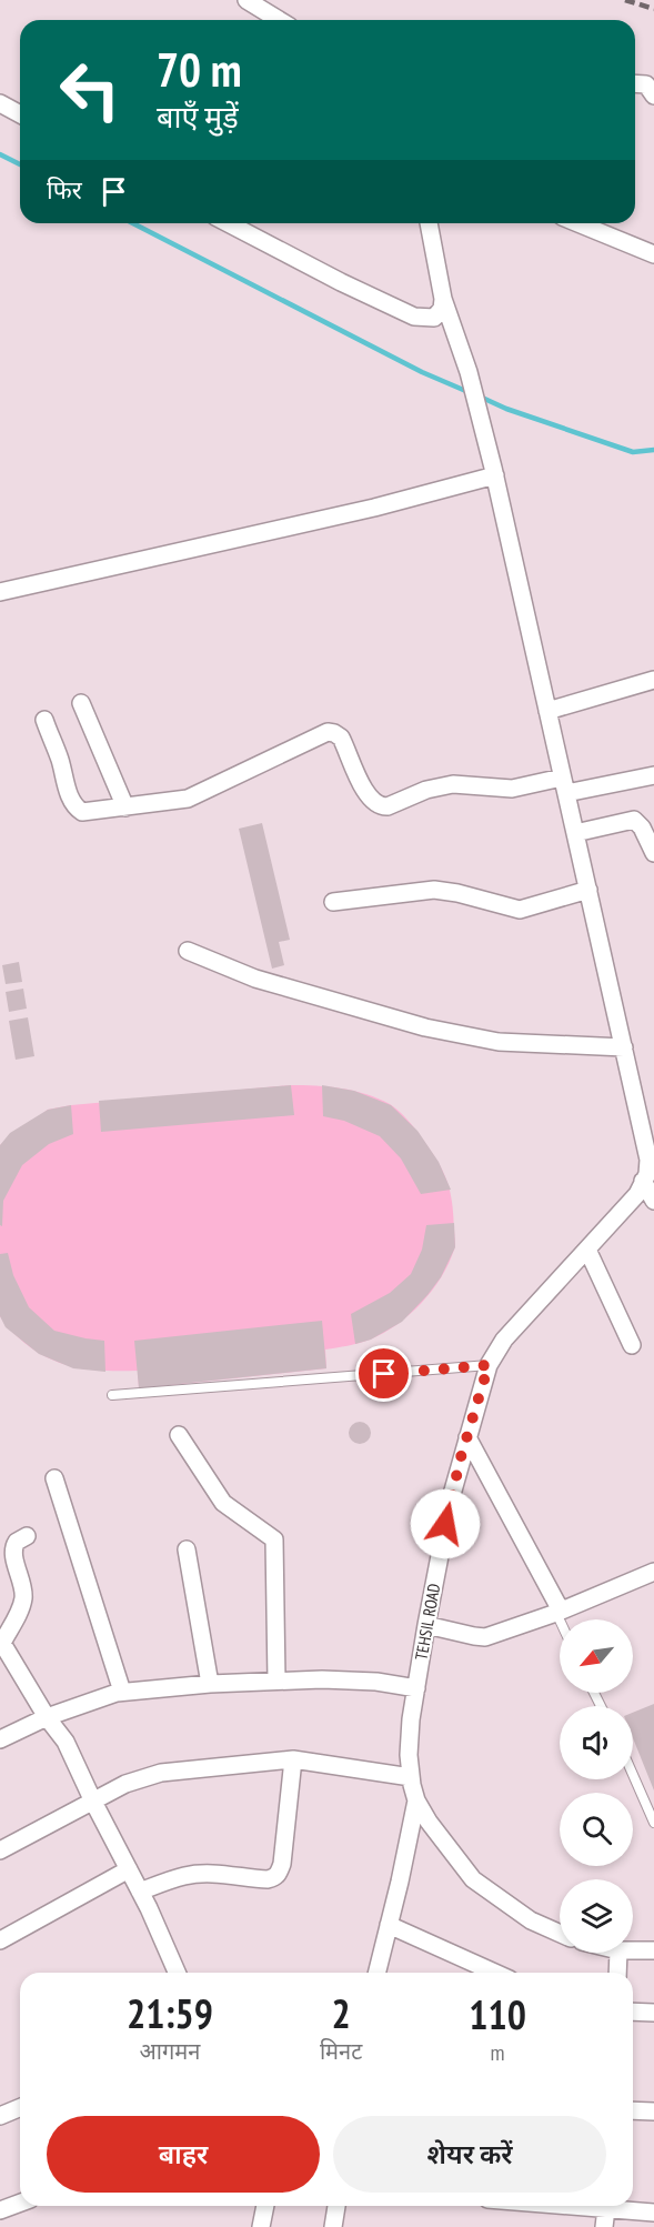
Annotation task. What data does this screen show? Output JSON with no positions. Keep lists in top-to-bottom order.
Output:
{
  "streets": {
    "street": ["TEHSIL ROAD"]
  },
  "north": "bottom left",
  "page": {
    "turn": ["70 m", "बाएँ मुड़ें"],
    "then": "फिर",
    "eta": [
      "21:59",
      "आगमन",
      "2",
      "मिनट",
      "110",
      "m"
    ],
    "buttons": ["बाहर", "शेयर करें"]
  }
}
